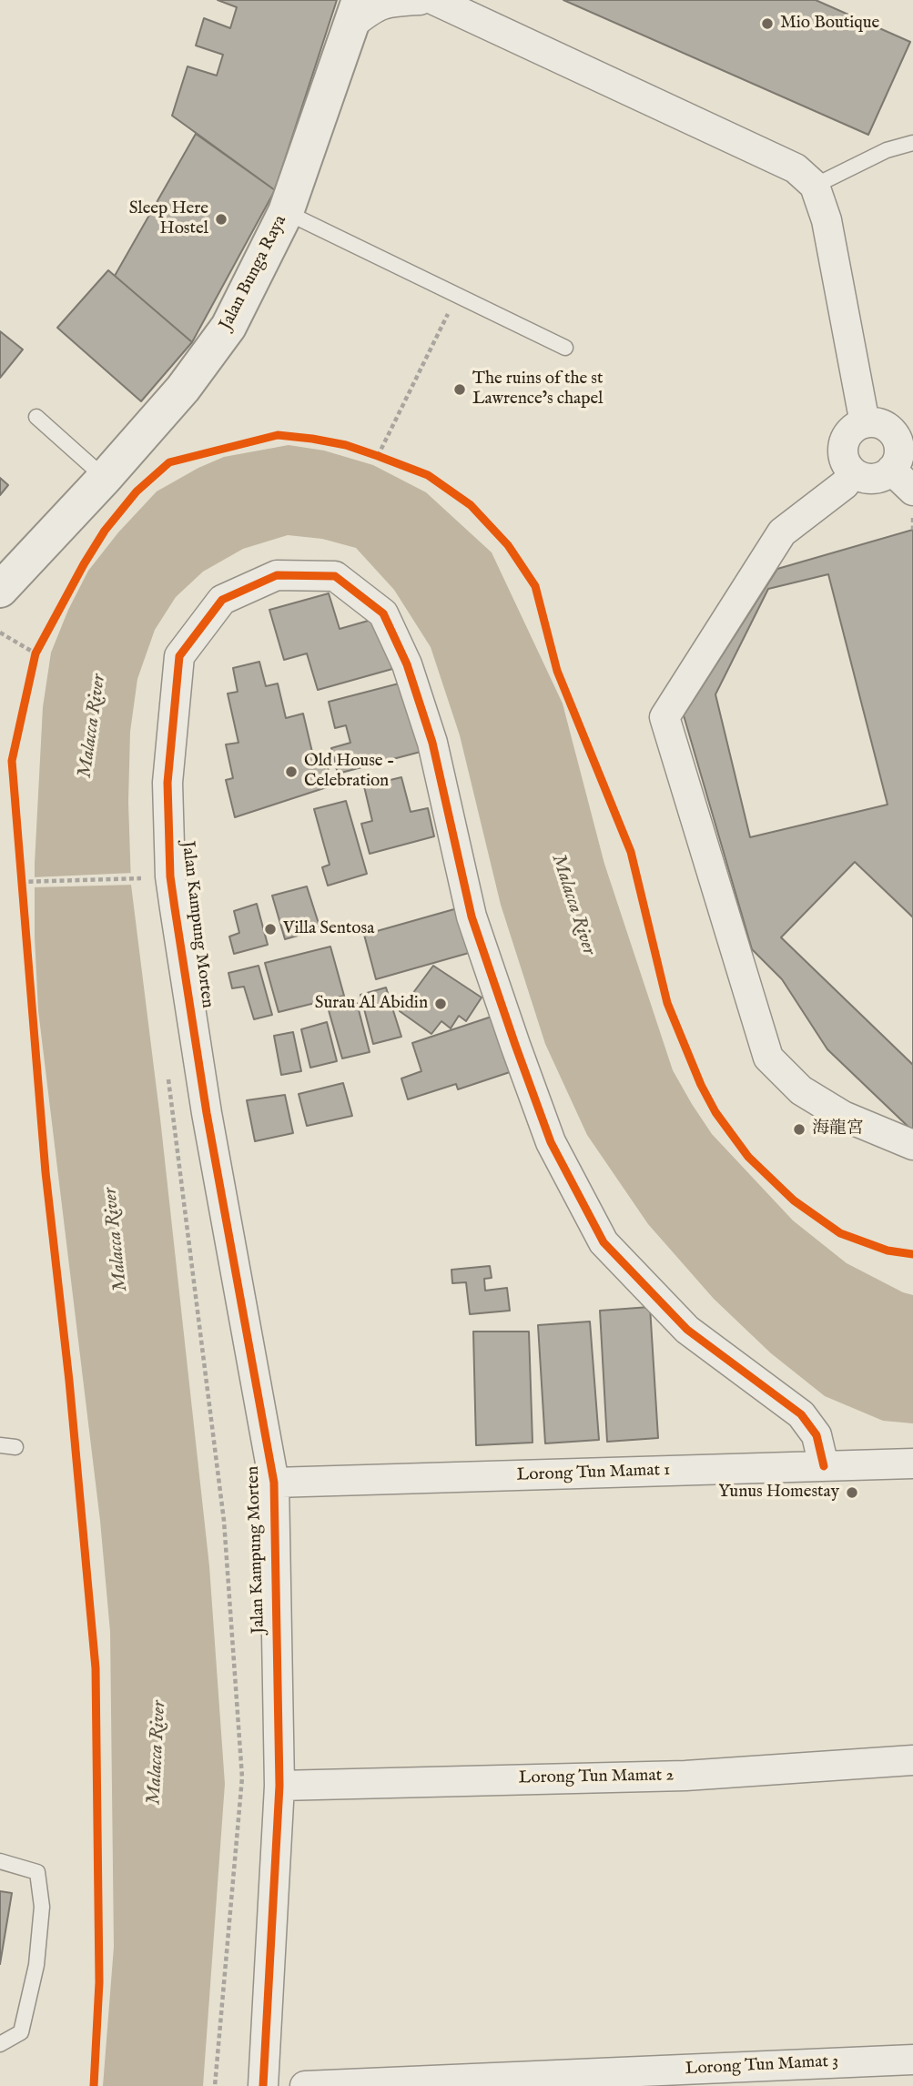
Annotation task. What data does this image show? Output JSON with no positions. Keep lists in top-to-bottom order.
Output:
{
  "streets": {
    "street": [
      "Jalan Bunga Raya",
      "Jalan Kampung Morten",
      "Lorong Tun Mamat 1",
      "Lorong Tun Mamat 2",
      "Lorong Tun Mamat 3"
    ]
  },
  "crossings": [
    ["Jalan Kampung Morten", "Lorong Tun Mamat 1"],
    ["Jalan Kampung Morten", "Lorong Tun Mamat 2"]
  ],
  "water": ["Malacca River"],
  "places": [
    "Mio Boutique",
    "Sleep Here Hostel",
    "The ruins of the st Lawrence’s chapel",
    "Old House - Celebration",
    "Villa Sentosa",
    "Surau Al Abidin",
    "海龍宮",
    "Yunus Homestay"
  ]
}
